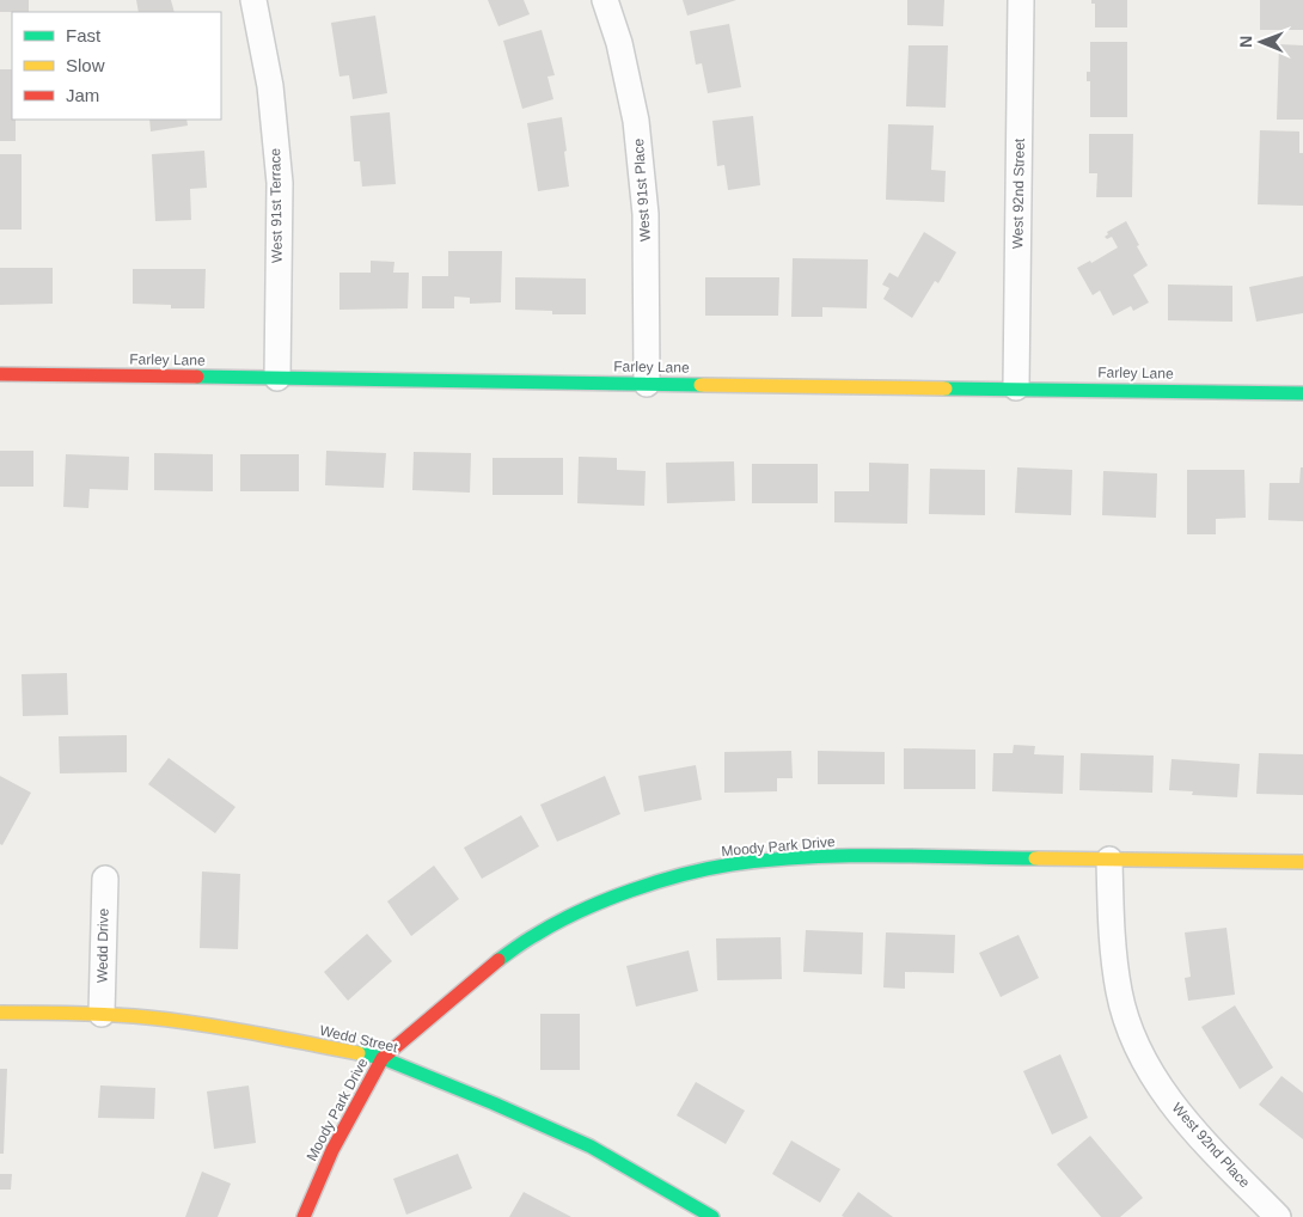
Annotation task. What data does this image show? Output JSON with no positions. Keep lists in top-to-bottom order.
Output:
{
  "streets": {
    "street": [
      "West 91st Place",
      "West 92nd Street",
      "West 91st Terrace",
      "Farley Lane",
      "Moody Park Drive",
      "Wedd Drive",
      "Wedd Street",
      "West 92nd Place"
    ]
  },
  "crossings": [
    ["West 91st Place", "Farley Lane"],
    ["West 92nd Street", "Farley Lane"],
    ["West 91st Terrace", "Farley Lane"],
    ["Moody Park Drive", "Wedd Street"],
    ["Moody Park Drive", "West 92nd Place"],
    ["Wedd Drive", "Wedd Street"]
  ],
  "legend": ["Fast", "Slow", "Jam"],
  "north": "left"
}
